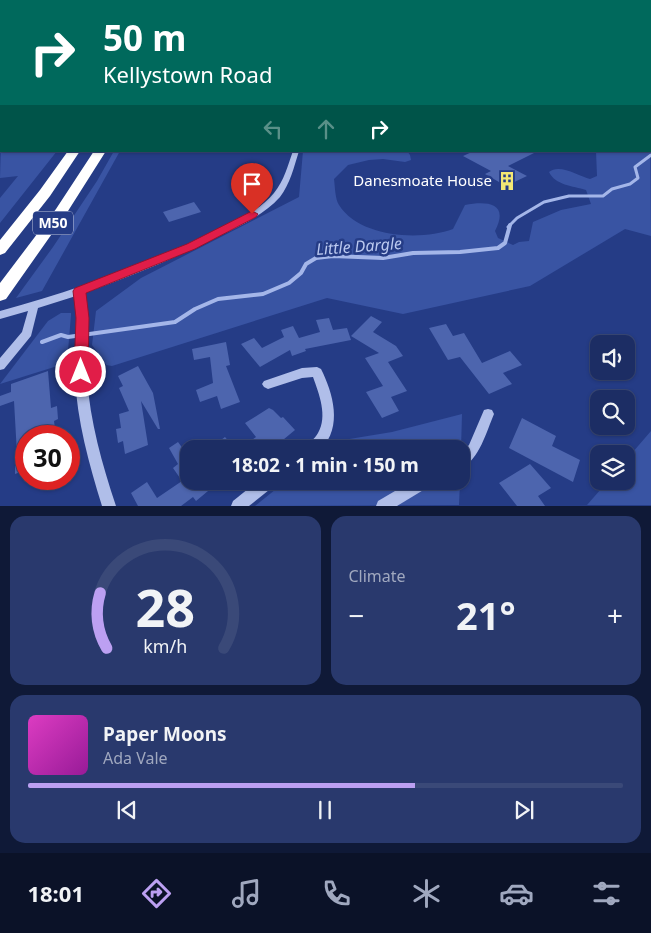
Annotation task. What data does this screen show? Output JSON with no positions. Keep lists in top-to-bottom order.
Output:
{
  "streets": {
    "highway": ["M50"]
  },
  "water": ["Little Dargle"],
  "places": {
    "building": ["Danesmoate House"]
  },
  "page": {
    "turn": ["50 m", "Kellystown Road"],
    "limit": "30",
    "trip": "18:02 · 1 min · 150 m",
    "tile": "Climate",
    "heat": ["−", "21°", "+"],
    "song": ["Paper Moons", "Ada Vale"],
    "tabs": "18:01",
    "gauge": ["28", "km/h"]
  }
}
